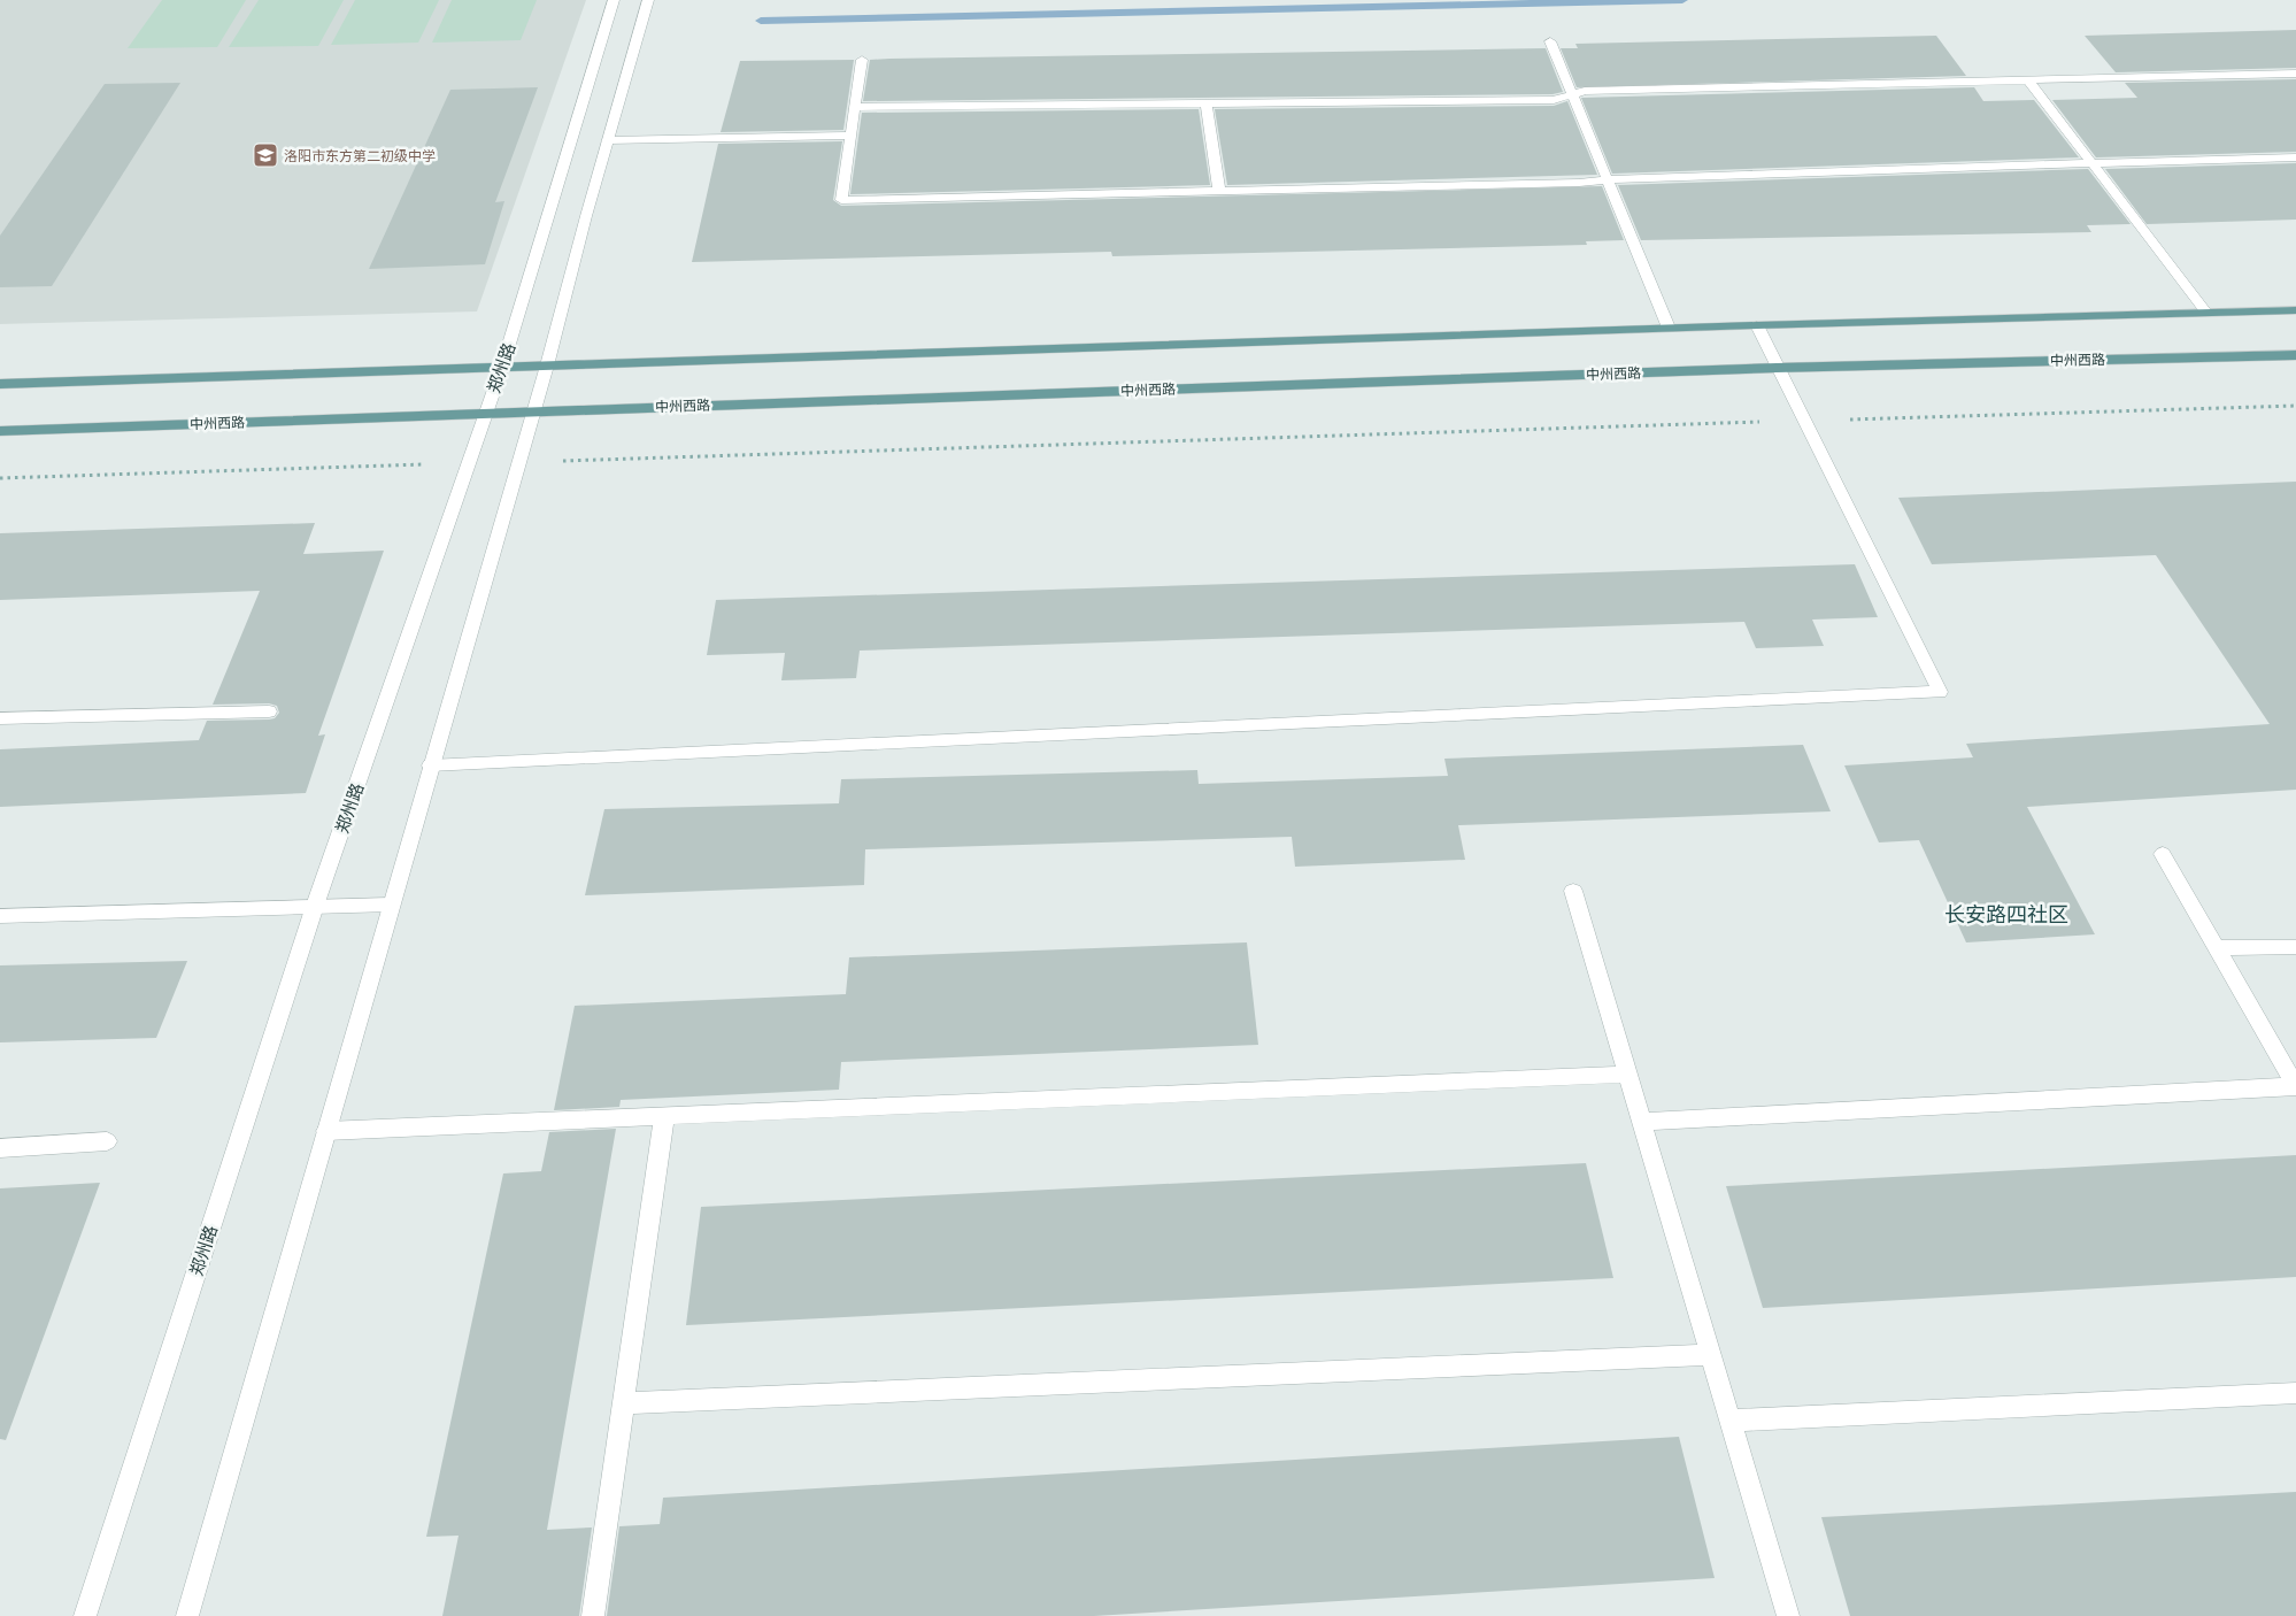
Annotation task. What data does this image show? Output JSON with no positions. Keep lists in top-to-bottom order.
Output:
{
  "streets": {
    "main road": ["中州西路"],
    "street": ["郑州路"]
  },
  "crossings": [
    ["中州西路", "郑州路"]
  ],
  "districts": ["长安路四社区"],
  "places": {
    "school or university": ["洛阳市东方第二初级中学"]
  }
}
